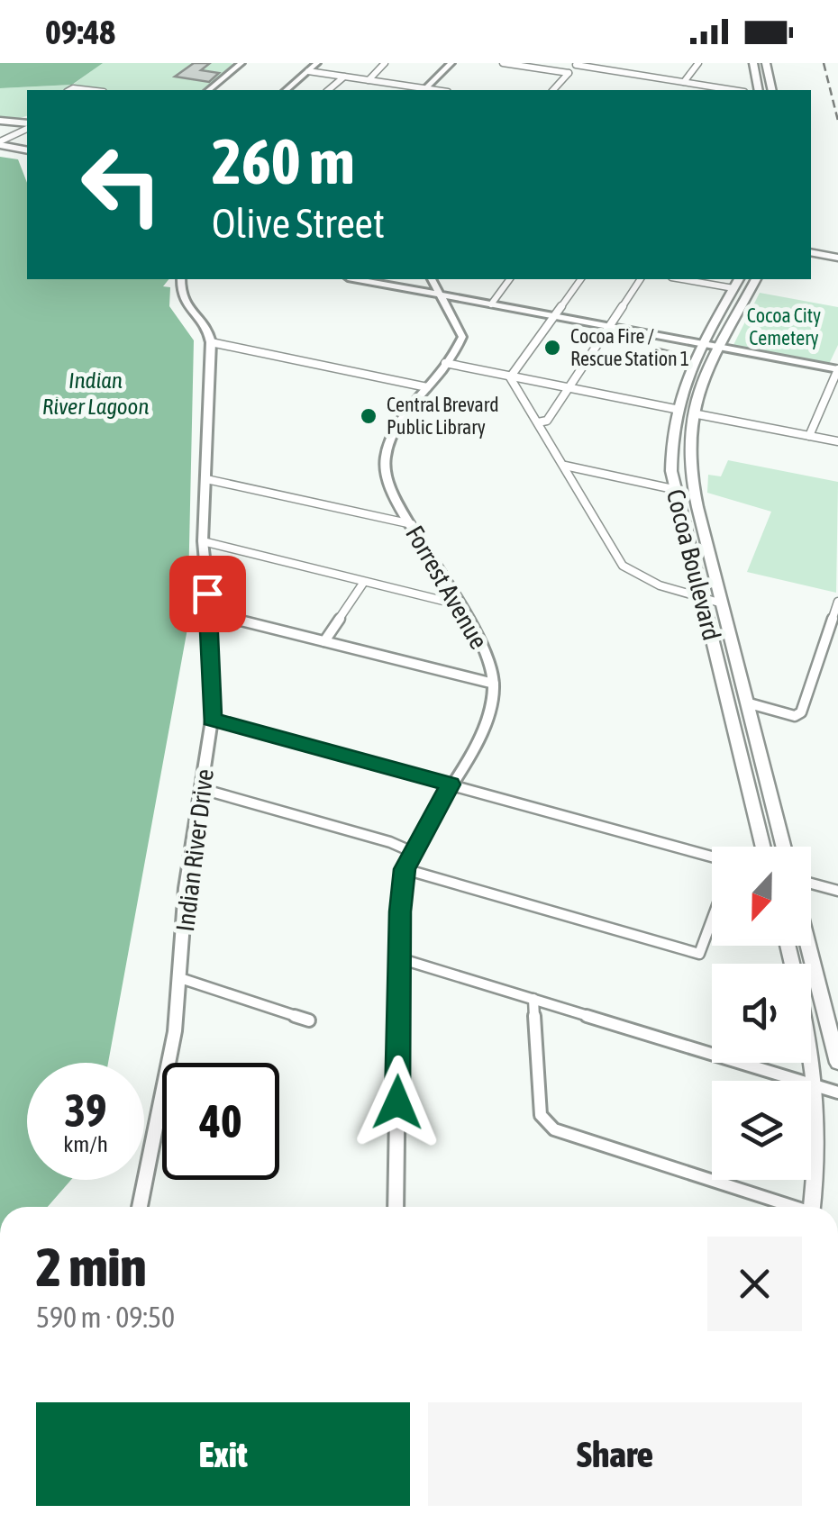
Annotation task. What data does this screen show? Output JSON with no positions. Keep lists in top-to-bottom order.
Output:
{
  "streets": {
    "main road": ["Cocoa Boulevard"],
    "street": ["Forrest Avenue", "Indian River Drive"]
  },
  "water": ["Indian River Lagoon"],
  "parks": ["Cocoa City Cemetery"],
  "places": ["Cocoa Fire / Rescue Station 1", "Central Brevard Public Library"],
  "north": "bottom",
  "page": {
    "status": "09:48",
    "turn": ["260 m", "Olive Street"],
    "speed": "39 km/h",
    "limit": "40",
    "heading": ["2 min", "590 m · 09:50"],
    "buttons": ["Exit", "Share"]
  }
}
